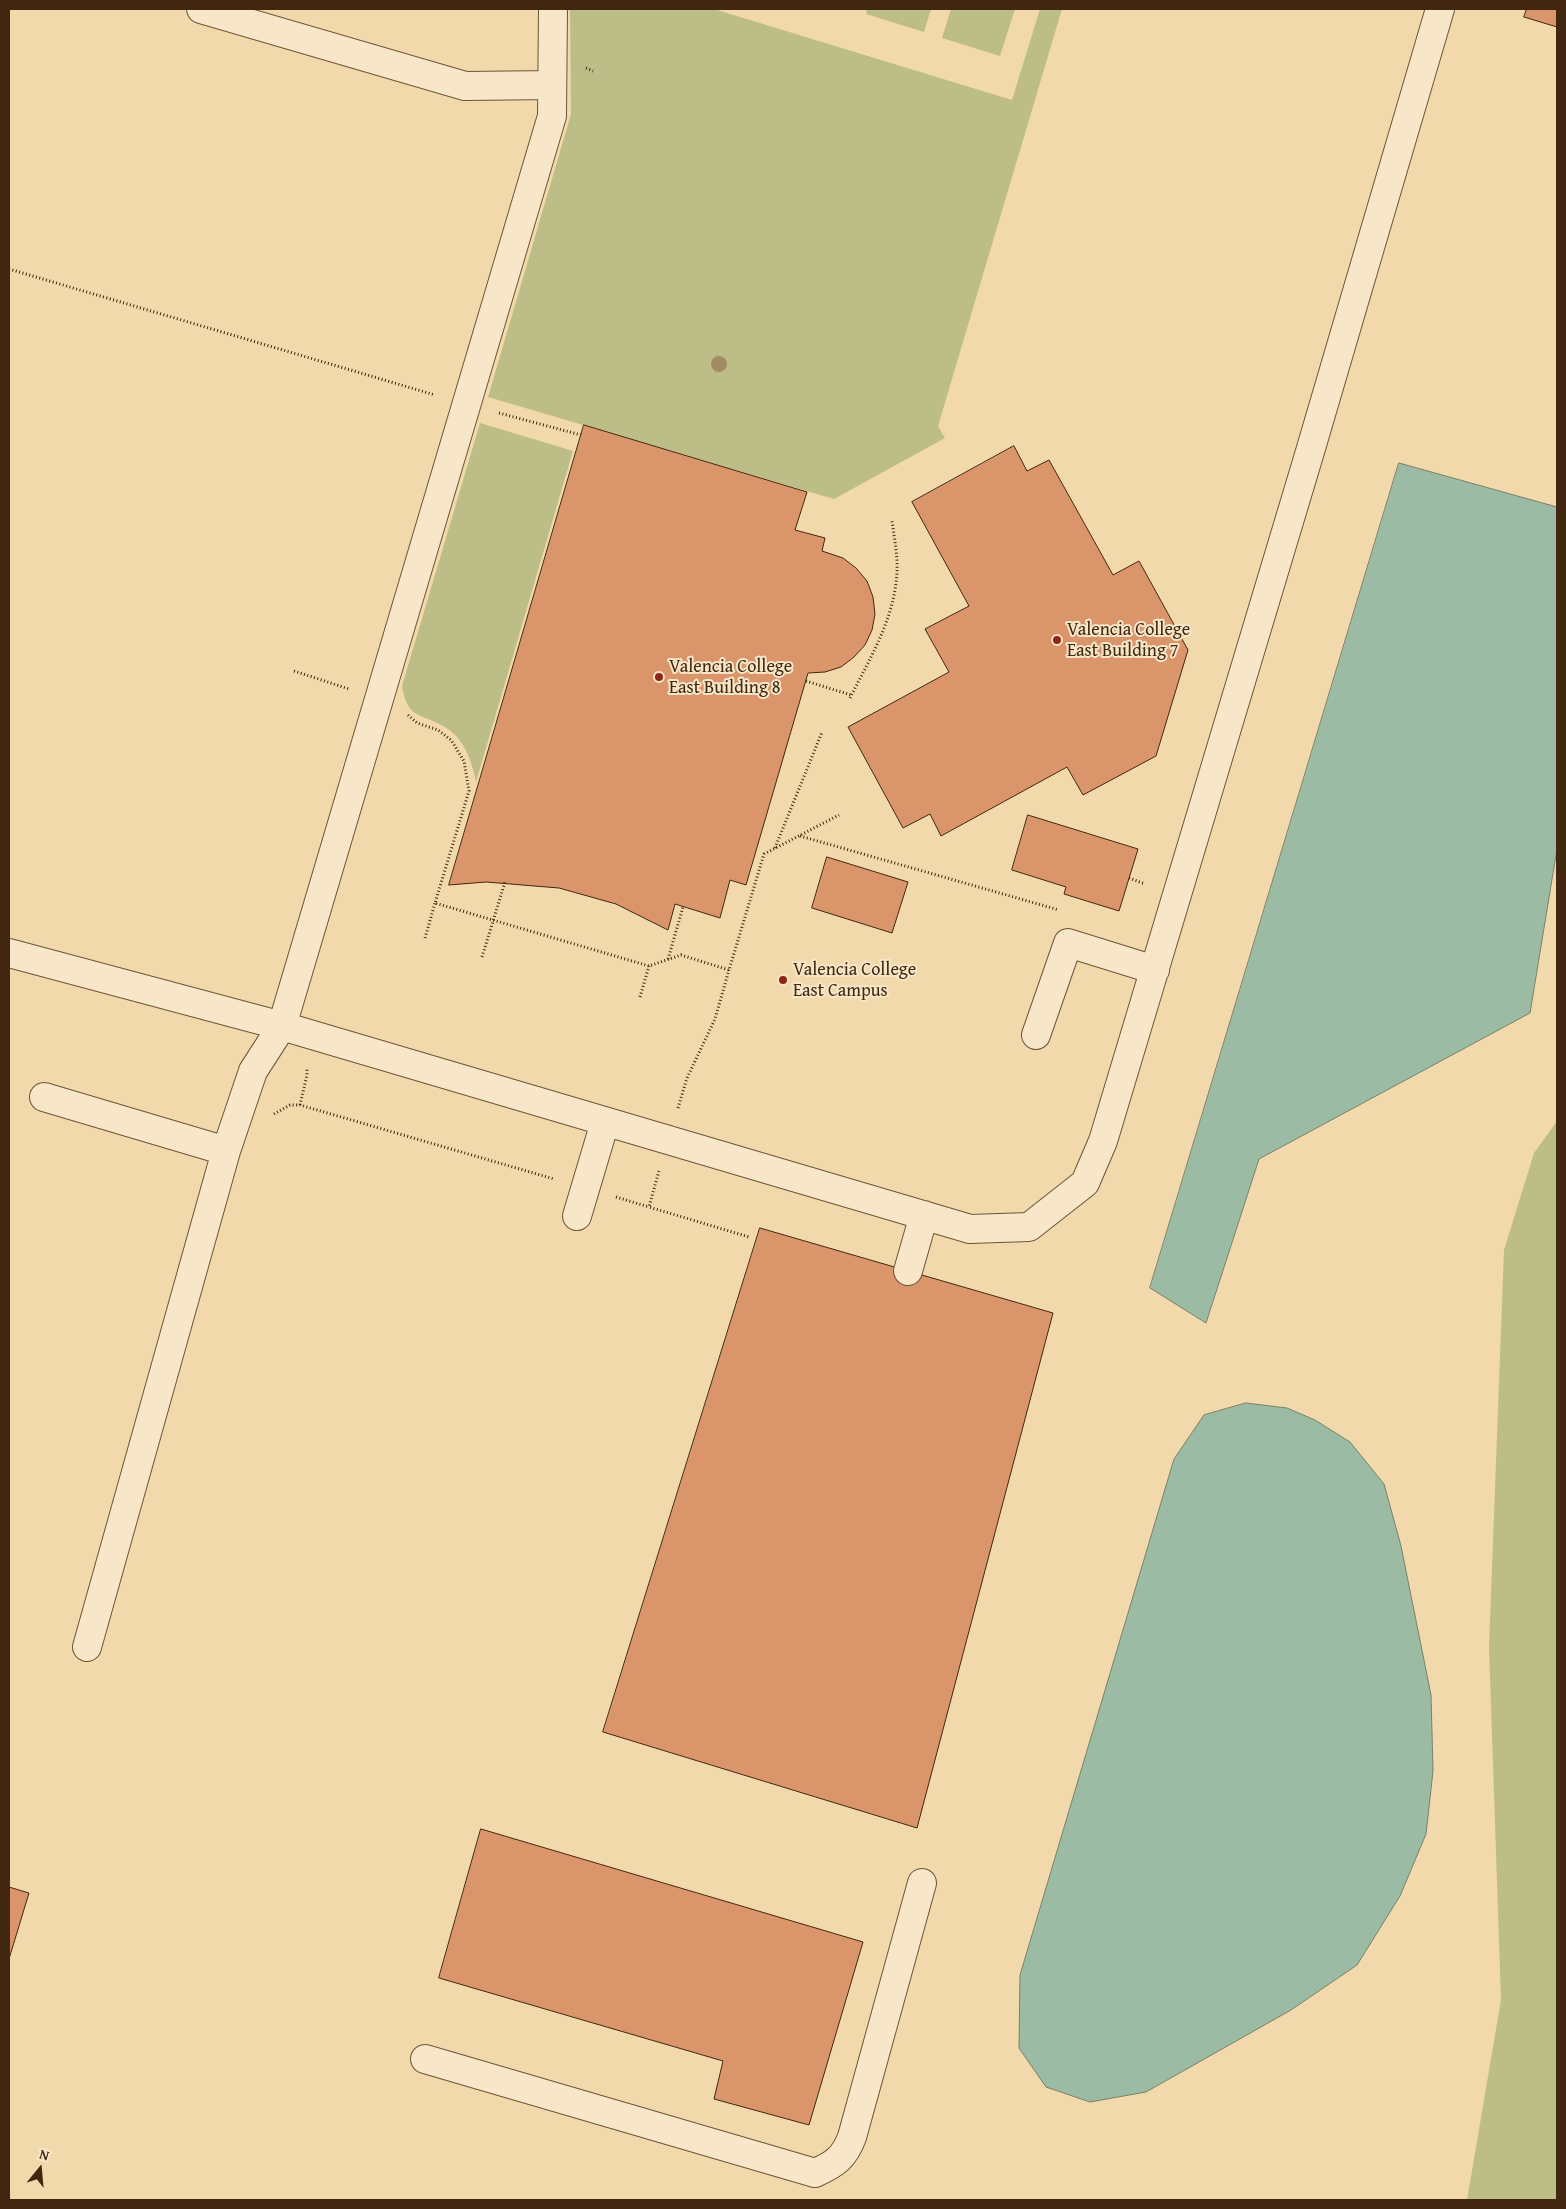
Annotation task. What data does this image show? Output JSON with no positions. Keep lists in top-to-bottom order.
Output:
{
  "places": ["Valencia College East Building 7", "Valencia College East Building 8", "Valencia College East Campus"],
  "north": "top"
}
